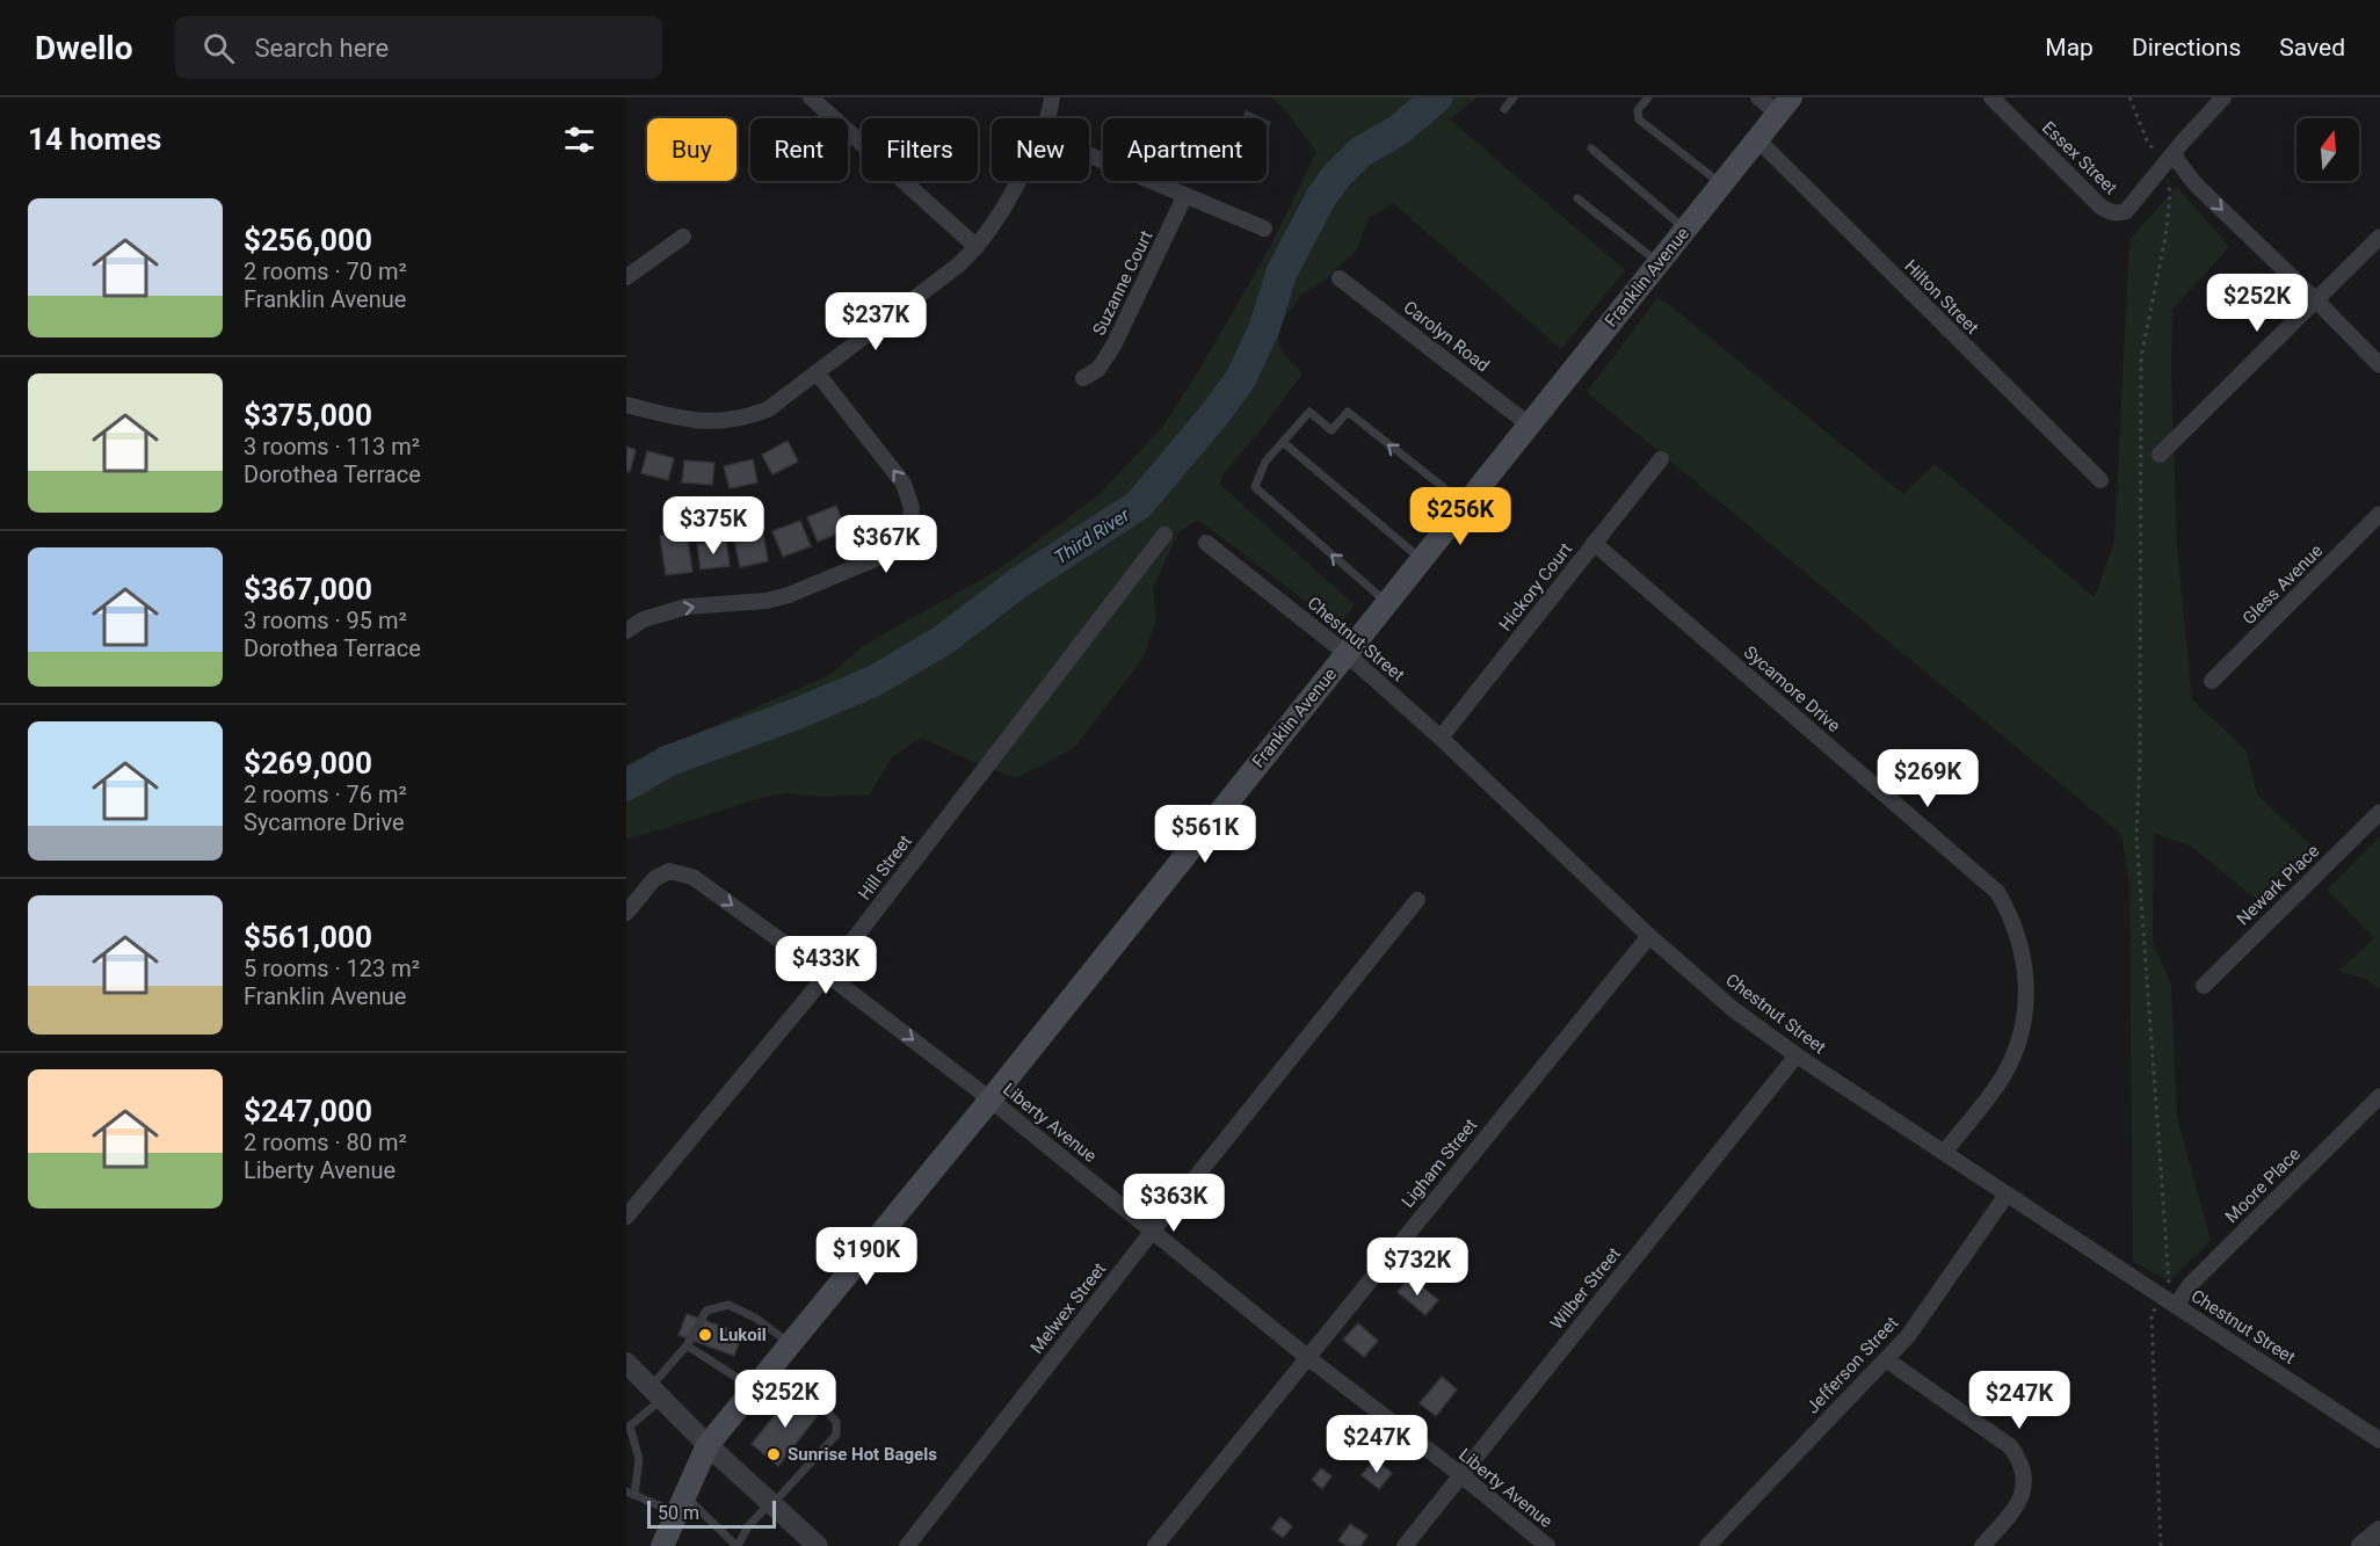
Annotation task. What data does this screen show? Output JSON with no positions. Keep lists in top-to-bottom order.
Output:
{
  "streets": {
    "main road": ["Franklin Avenue"],
    "street": [
      "Essex Street",
      "Suzanne Court",
      "Hilton Street",
      "Carolyn Road",
      "Gless Avenue",
      "Hickory Court",
      "Chestnut Street",
      "Sycamore Drive",
      "Hill Street",
      "Newark Place",
      "Liberty Avenue",
      "Ligham Street",
      "Moore Place",
      "Wilber Street",
      "Melwex Street",
      "Jefferson Street"
    ]
  },
  "crossings": [
    ["Franklin Avenue", "Hilton Street"],
    ["Franklin Avenue", "Carolyn Road"],
    ["Franklin Avenue", "Chestnut Street"],
    ["Franklin Avenue", "Liberty Avenue"],
    ["Hickory Court", "Chestnut Street"],
    ["Hickory Court", "Sycamore Drive"],
    ["Chestnut Street", "Sycamore Drive"],
    ["Chestnut Street", "Ligham Street"],
    ["Chestnut Street", "Moore Place"],
    ["Chestnut Street", "Wilber Street"],
    ["Chestnut Street", "Jefferson Street"],
    ["Hill Street", "Liberty Avenue"],
    ["Liberty Avenue", "Ligham Street"],
    ["Liberty Avenue", "Wilber Street"],
    ["Liberty Avenue", "Melwex Street"]
  ],
  "water": ["Third River"],
  "places": ["Lukoil", "Sunrise Hot Bagels"],
  "scale_bar": "50 m",
  "north": "top",
  "page": {
    "header": "Dwello",
    "search": "Search here",
    "nav": ["Map", "Directions", "Saved"],
    "heading": "14 homes",
    "chip": [
      "Buy",
      "Rent",
      "Filters",
      "New",
      "Apartment"
    ],
    "list": [
      {
        "name": "$256,000",
        "note": "2 rooms · 70 m² · Franklin Avenue"
      },
      {
        "name": "$375,000",
        "note": "3 rooms · 113 m² · Dorothea Terrace"
      },
      {
        "name": "$367,000",
        "note": "3 rooms · 95 m² · Dorothea Terrace"
      },
      {
        "name": "$269,000",
        "note": "2 rooms · 76 m² · Sycamore Drive"
      },
      {
        "name": "$561,000",
        "note": "5 rooms · 123 m² · Franklin Avenue"
      },
      {
        "name": "$247,000",
        "note": "2 rooms · 80 m² · Liberty Avenue"
      }
    ],
    "price": [
      "$252K",
      "$237K",
      "$256K",
      "$375K",
      "$367K",
      "$269K",
      "$561K",
      "$433K",
      "$363K",
      "$190K",
      "$732K",
      "$252K",
      "$247K",
      "$247K"
    ],
    "scale": "50 m"
  }
}
